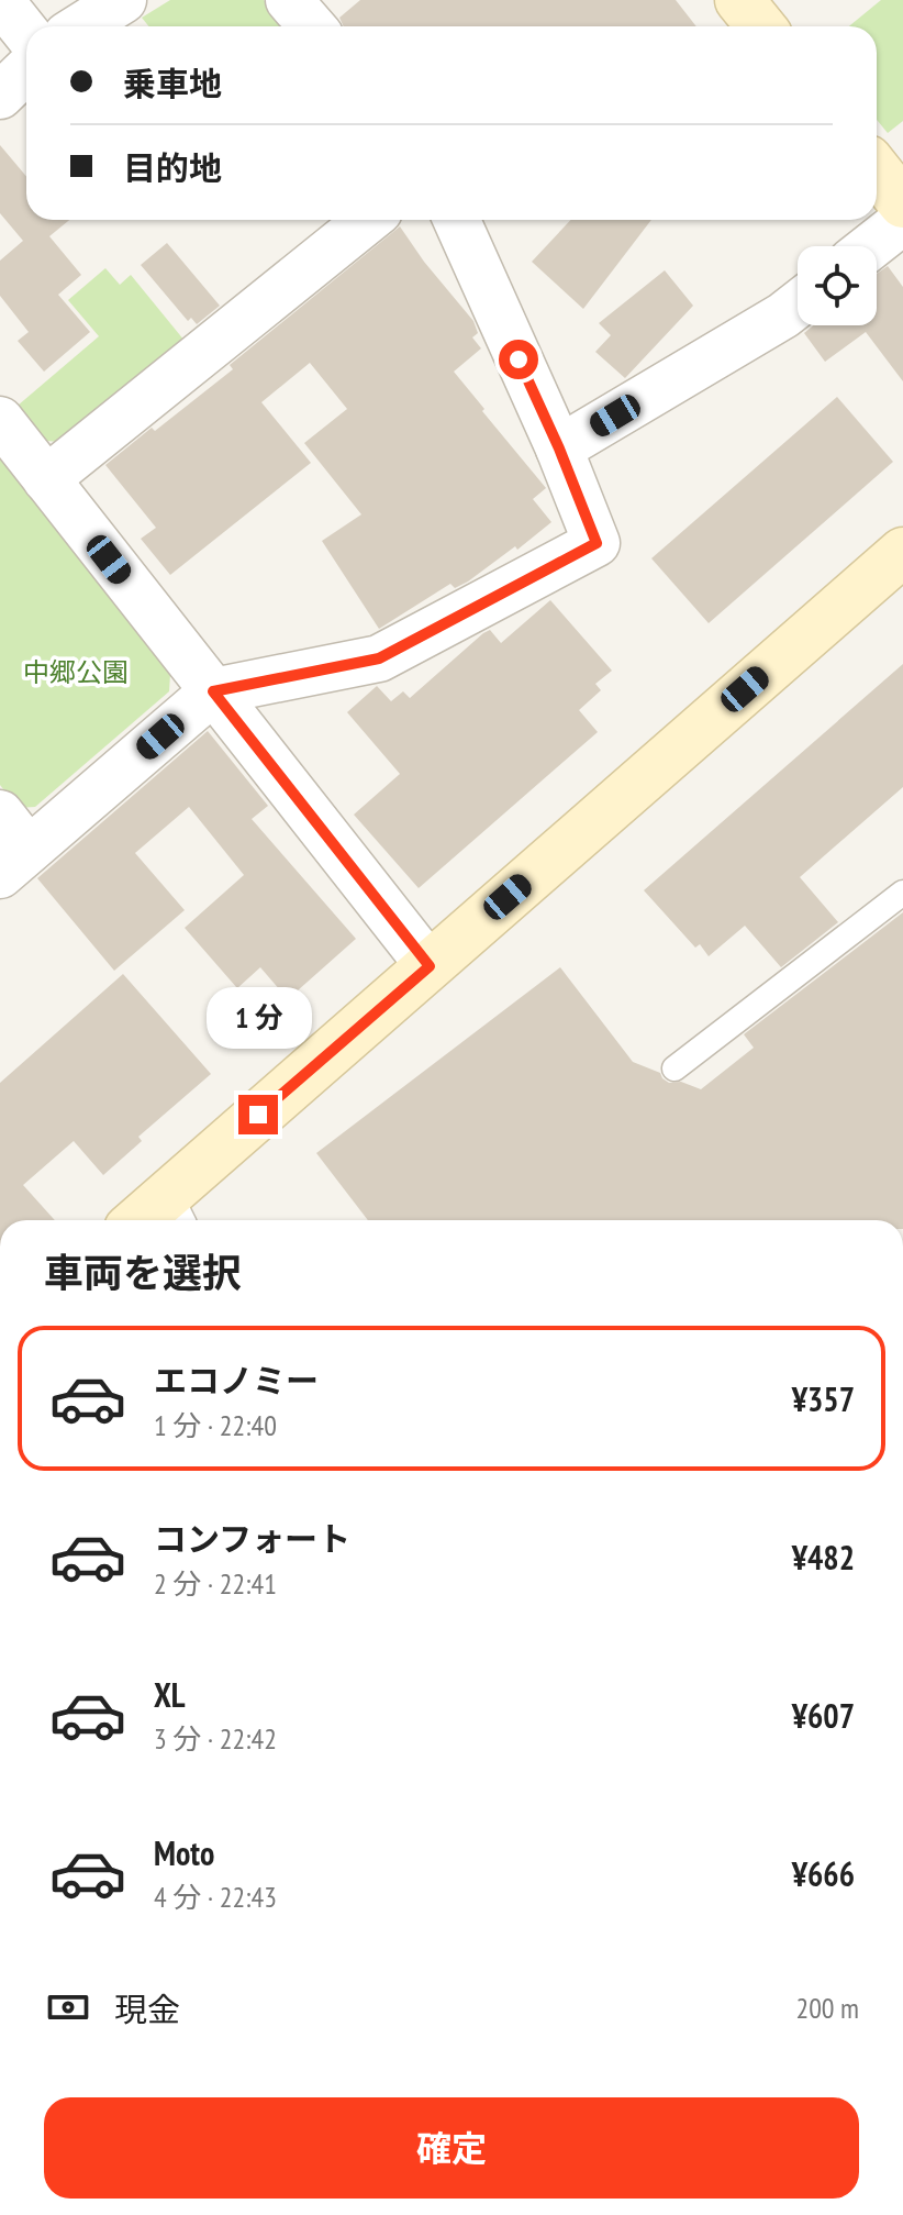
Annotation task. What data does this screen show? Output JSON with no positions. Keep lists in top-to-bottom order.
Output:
{
  "parks": ["中郷公園"],
  "page": {
    "banner": ["乗車地", "目的地"],
    "bubble": "1 分",
    "heading": "車両を選択",
    "list": [
      {
        "name": "エコノミー",
        "note": "1 分 · 22:40",
        "value": "¥357"
      },
      {
        "name": "コンフォート",
        "note": "2 分 · 22:41",
        "value": "¥482"
      },
      {
        "name": "XL",
        "note": "3 分 · 22:42",
        "value": "¥607"
      },
      {
        "name": "Moto",
        "note": "4 分 · 22:43",
        "value": "¥666"
      }
    ],
    "pay": ["現金", "200 m"],
    "buttons": "確定"
  }
}
